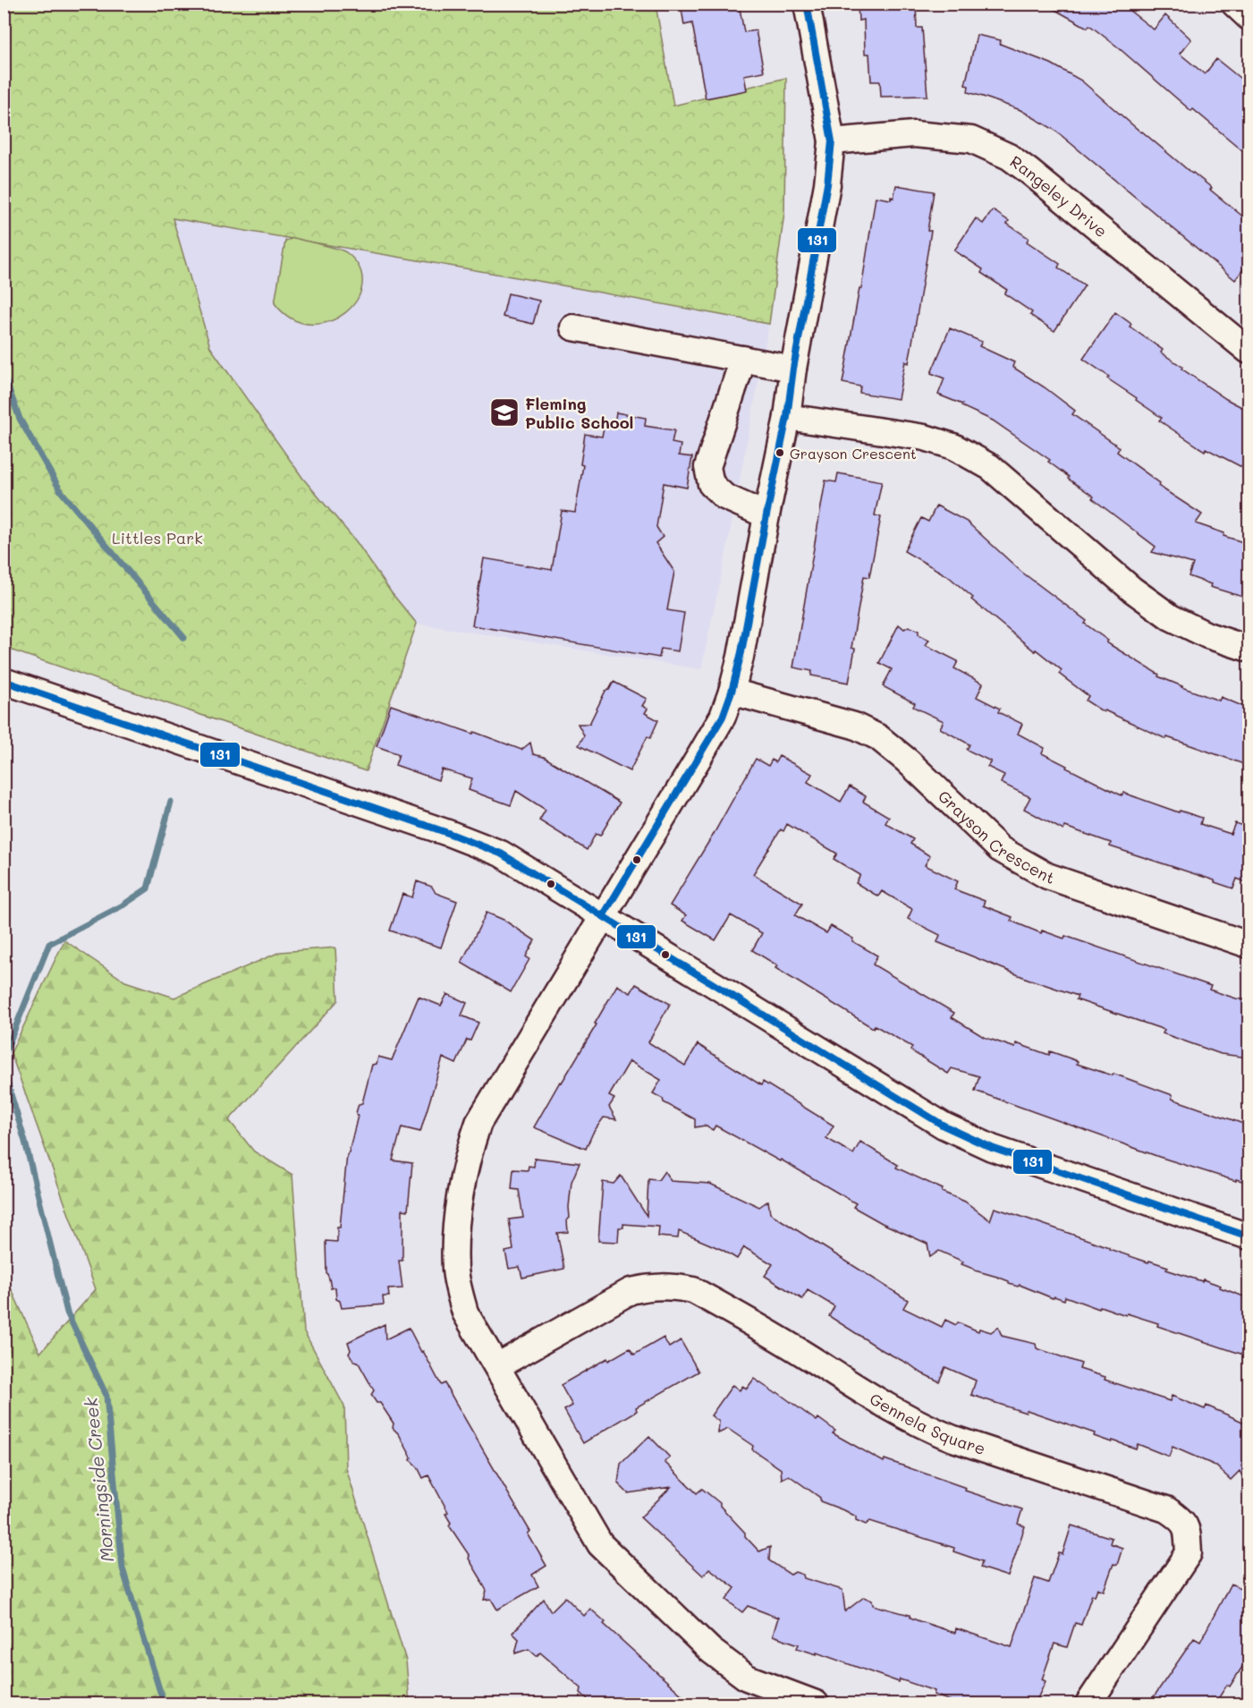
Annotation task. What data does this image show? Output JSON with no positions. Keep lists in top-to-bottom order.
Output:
{
  "streets": {
    "street": ["Rangeley Drive", "Grayson Crescent", "Gennela Square"]
  },
  "water": ["Morningside Creek"],
  "parks": ["Littles Park"],
  "places": {
    "school or university": ["Fleming Public School"],
    "other": ["Grayson Crescent"]
  },
  "lines": ["transit line 131"]
}
